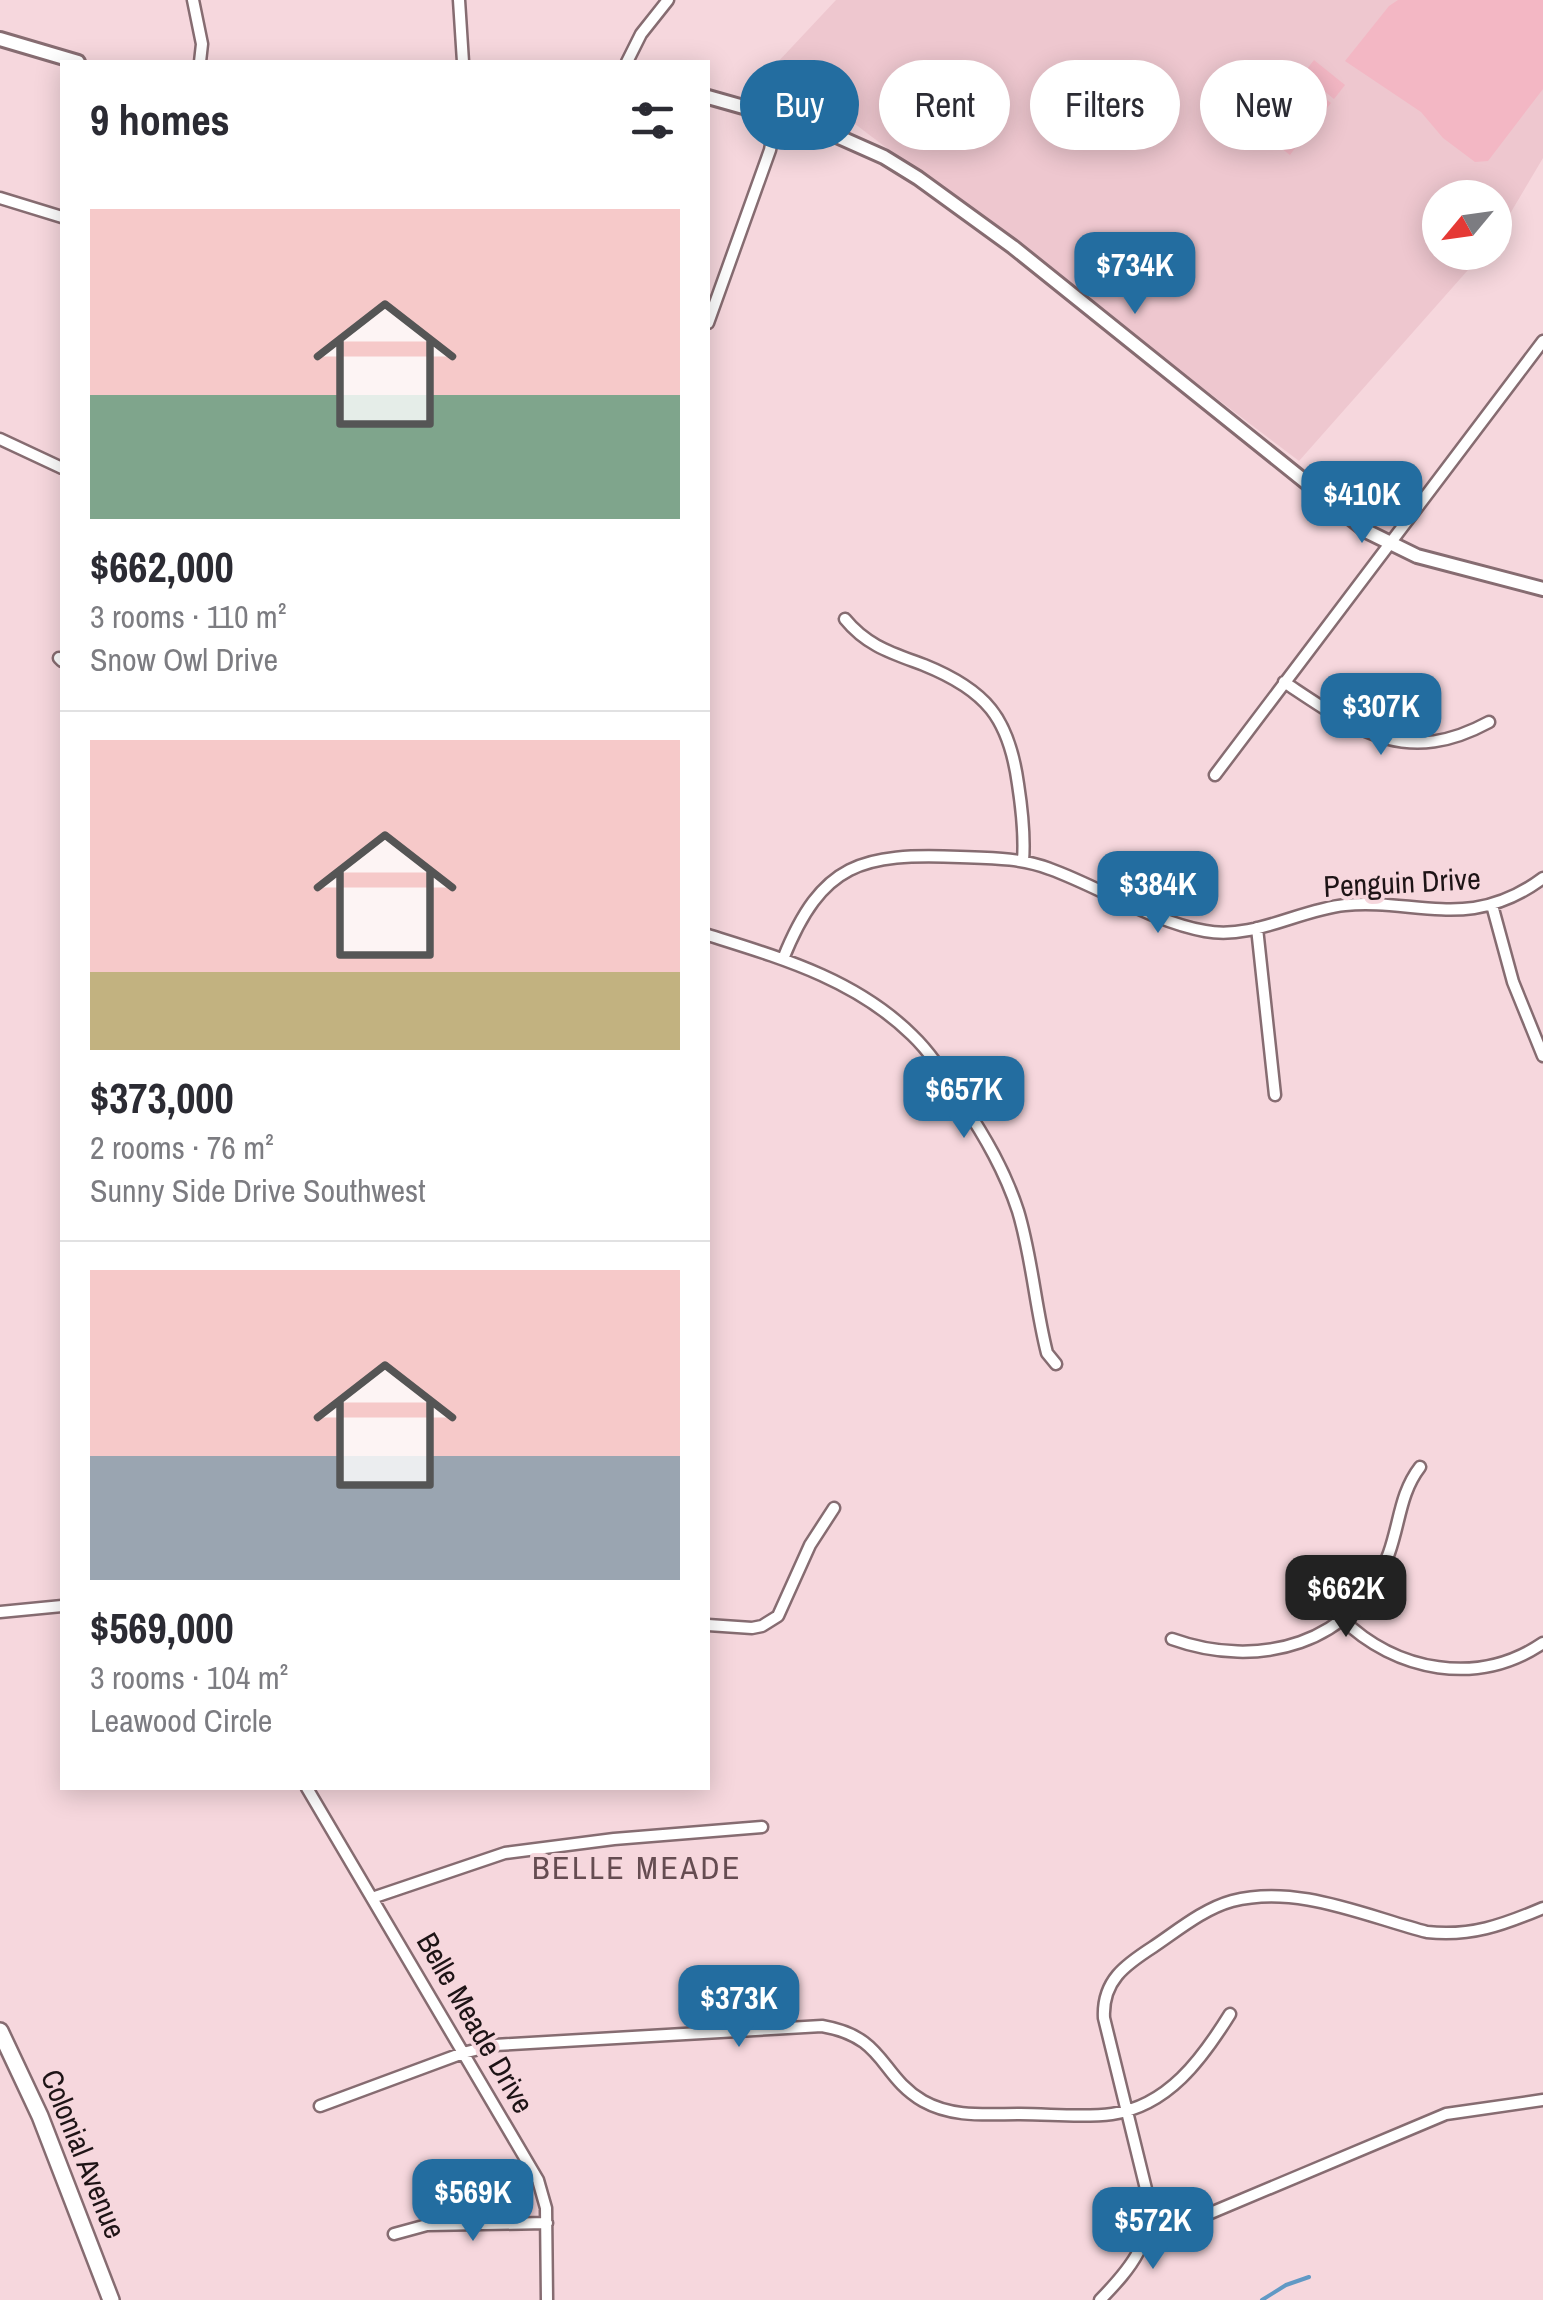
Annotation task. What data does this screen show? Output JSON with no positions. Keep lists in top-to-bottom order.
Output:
{
  "streets": {
    "main road": ["Colonial Avenue"],
    "street": ["Penguin Drive", "Belle Meade Drive"]
  },
  "districts": ["BELLE MEADE"],
  "north": "bottom left",
  "page": {
    "chip": [
      "Buy",
      "Rent",
      "Filters",
      "New"
    ],
    "heading": "9 homes",
    "list": [
      {
        "name": "$662,000",
        "note": "3 rooms · 110 m² · Snow Owl Drive"
      },
      {
        "name": "$373,000",
        "note": "2 rooms · 76 m² · Sunny Side Drive Southwest"
      },
      {
        "name": "$569,000",
        "note": "3 rooms · 104 m² · Leawood Circle"
      }
    ],
    "price": [
      "$734K",
      "$410K",
      "$307K",
      "$384K",
      "$657K",
      "$662K",
      "$373K",
      "$569K",
      "$572K"
    ]
  }
}
